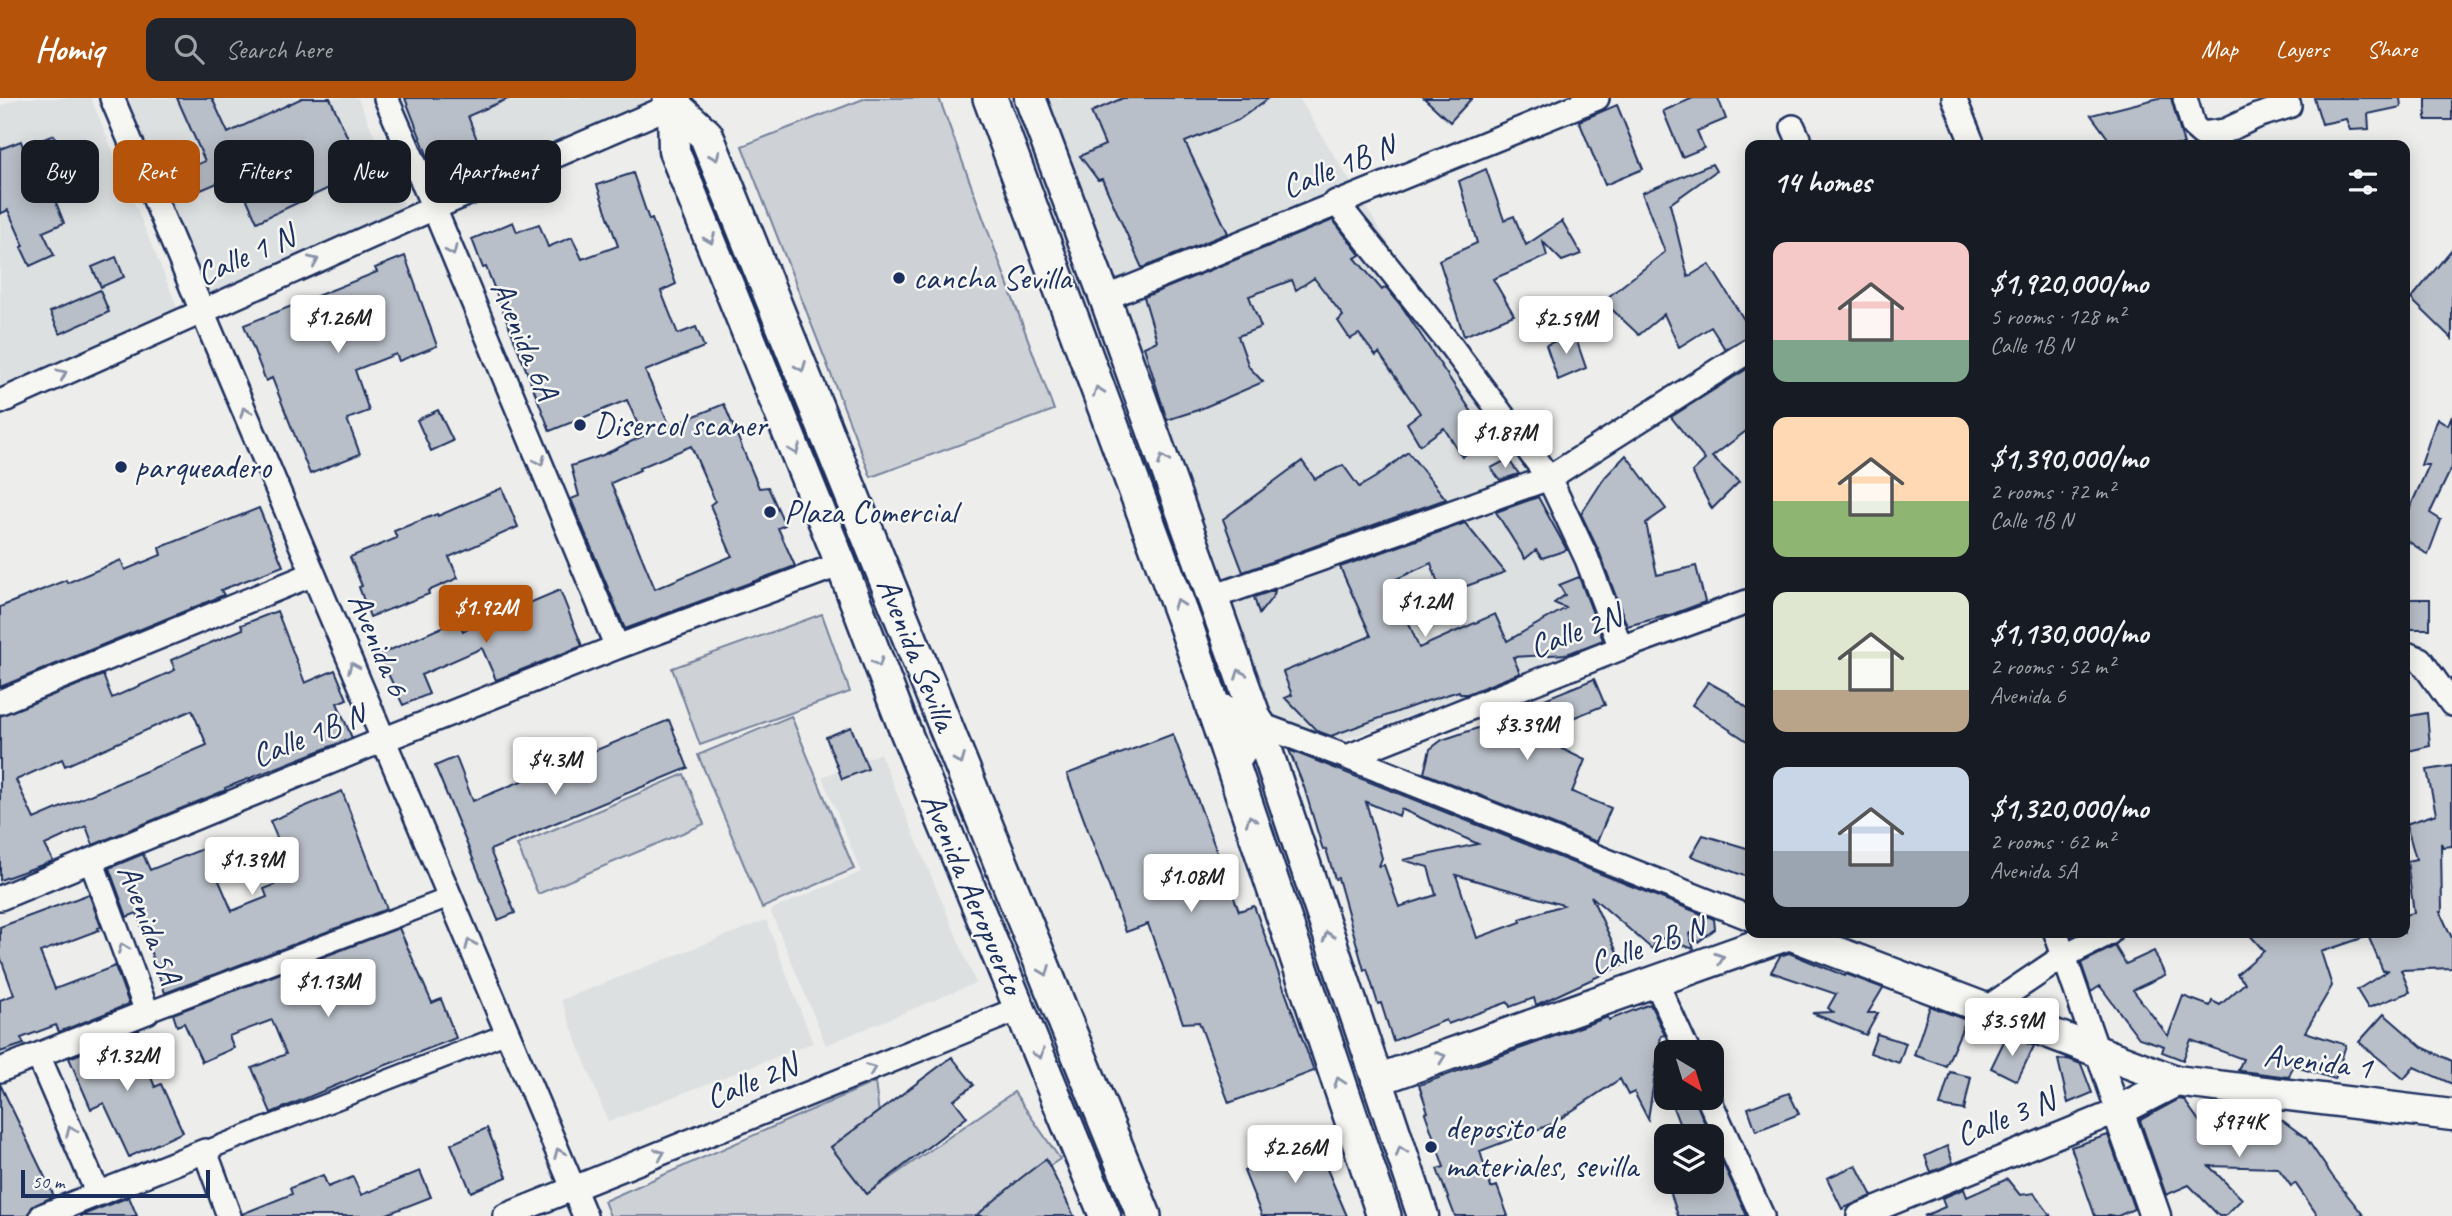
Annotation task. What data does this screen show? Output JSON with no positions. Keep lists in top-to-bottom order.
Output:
{
  "streets": {
    "main road": ["Avenida Sevilla"],
    "street": [
      "Calle 1B N",
      "Calle 1 N",
      "Avenida 6A",
      "Calle 2N",
      "Avenida 6",
      "Avenida Aeropuerto",
      "Avenida 5A",
      "Calle 2B N",
      "Avenida 1",
      "Calle 3 N"
    ]
  },
  "crossings": [
    ["Calle 1B N", "Avenida 6A"],
    ["Calle 1B N", "Avenida 6"],
    ["Calle 1B N", "Avenida Aeropuerto"],
    ["Calle 1B N", "Avenida 5A"],
    ["Calle 1 N", "Avenida 6A"],
    ["Calle 1 N", "Avenida 6"],
    ["Calle 1 N", "Avenida Sevilla"],
    ["Calle 1 N", "Avenida Aeropuerto"],
    ["Calle 2N", "Avenida 6"],
    ["Calle 2N", "Avenida Aeropuerto"],
    ["Avenida Sevilla", "Avenida Aeropuerto"],
    ["Calle 2B N", "Avenida 1"],
    ["Calle 2B N", "Calle 3 N"],
    ["Avenida 1", "Calle 3 N"]
  ],
  "one_way": [
    "Calle 1 N",
    "Avenida 6A",
    "Calle 2N",
    "Avenida 6",
    "Avenida Aeropuerto",
    "Avenida 5A",
    "Calle 2B N"
  ],
  "places": [
    "cancha Sevilla",
    "Disercol scaner",
    "parqueadero",
    "Plaza Comercial",
    "deposito de materiales, sevilla"
  ],
  "scale_bar": "50 m",
  "north": "bottom right",
  "page": {
    "header": "Homiq",
    "search": "Search here",
    "nav": ["Map", "Layers", "Share"],
    "chip": [
      "Buy",
      "Rent",
      "Filters",
      "New",
      "Apartment"
    ],
    "heading": "14 homes",
    "list": [
      {
        "name": "$1,920,000/mo",
        "note": "5 rooms · 128 m² · Calle 1B N"
      },
      {
        "name": "$1,390,000/mo",
        "note": "2 rooms · 72 m² · Calle 1B N"
      },
      {
        "name": "$1,130,000/mo",
        "note": "2 rooms · 52 m² · Avenida 6"
      },
      {
        "name": "$1,320,000/mo",
        "note": "2 rooms · 62 m² · Avenida 5A"
      }
    ],
    "price": [
      "$1.26M",
      "$2.59M",
      "$1.87M",
      "$1.2M",
      "$1.92M",
      "$3.39M",
      "$4.3M",
      "$1.39M",
      "$1.08M",
      "$1.13M",
      "$3.59M",
      "$1.32M",
      "$974K",
      "$2.26M"
    ],
    "scale": "50 m"
  }
}
